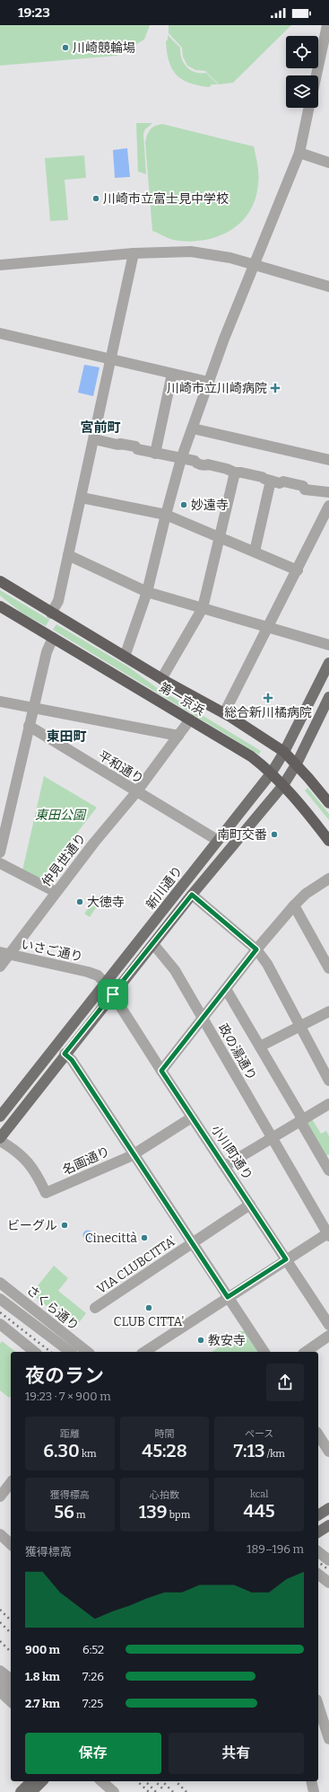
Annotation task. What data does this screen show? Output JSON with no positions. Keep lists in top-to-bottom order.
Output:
{
  "streets": {
    "highway": ["第一京浜"],
    "main road": ["新川通り"],
    "street": [
      "平和通り",
      "仲見世通り",
      "いさご通り",
      "政の湯通り",
      "小川町通り",
      "名画通り",
      "VIA CLUBCITTA'",
      "さくら通り"
    ]
  },
  "crossings": [
    ["第一京浜", "仲見世通り"],
    ["第一京浜", "新川通り"],
    ["平和通り", "仲見世通り"],
    ["平和通り", "新川通り"],
    ["仲見世通り", "いさご通り"],
    ["新川通り", "小川町通り"],
    ["いさご通り", "小川町通り"],
    ["小川町通り", "名画通り"],
    ["小川町通り", "VIA CLUBCITTA'"]
  ],
  "districts": ["宮前町", "東田町"],
  "parks": ["東田公園"],
  "places": {
    "other": [
      "川崎競輪場",
      "川崎市立富士見中学校",
      "妙遠寺",
      "南町交番",
      "大徳寺",
      "ビーグル",
      "Cinecittà",
      "CLUB CITTA'",
      "教安寺"
    ],
    "health": ["川崎市立川崎病院", "総合新川橘病院"]
  },
  "page": {
    "status": "19:23",
    "heading": ["夜のラン", "19:23 · 7 × 900 m"],
    "stats": [
      ["距離", "6.30 km"],
      ["時間", "45:28"],
      ["ペース", "7:13 /km"],
      ["獲得標高", "56 m"],
      ["心拍数", "139 bpm"],
      ["kcal", "445"]
    ],
    "chart": ["獲得標高", "189–196 m"],
    "list": [
      {
        "name": "900 m",
        "note": "6:52"
      },
      {
        "name": "1.8 km",
        "note": "7:26"
      },
      {
        "name": "2.7 km",
        "note": "7:25"
      }
    ],
    "buttons": ["保存", "共有"]
  }
}
